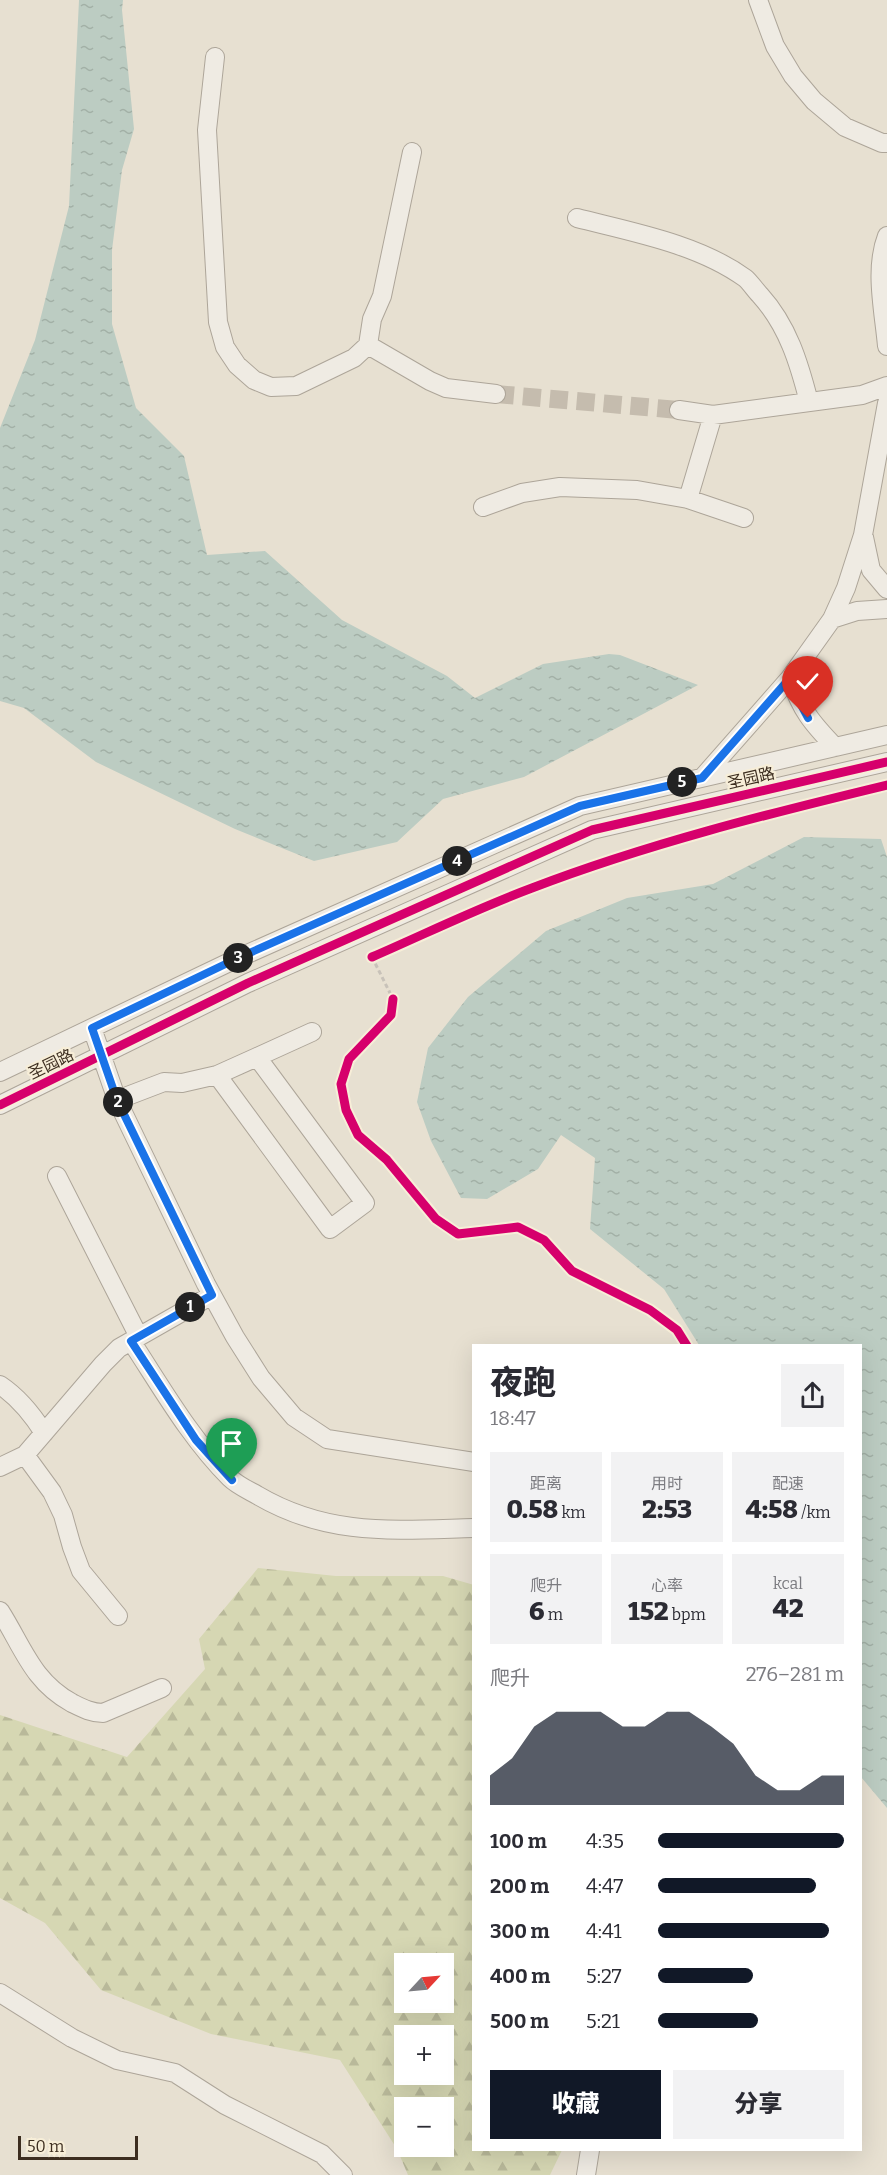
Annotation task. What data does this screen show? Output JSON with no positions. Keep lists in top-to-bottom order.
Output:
{
  "streets": {
    "street": ["圣园路"]
  },
  "scale_bar": "50 m",
  "north": "top right",
  "page": {
    "pins": [
      "5",
      "4",
      "3",
      "2",
      "1"
    ],
    "heading": ["夜跑", "18:47"],
    "stats": [
      ["距离", "0.58 km"],
      ["用时", "2:53"],
      ["配速", "4:58 /km"],
      ["爬升", "6 m"],
      ["心率", "152 bpm"],
      ["kcal", "42"]
    ],
    "chart": ["爬升", "276–281 m"],
    "list": [
      {
        "name": "100 m",
        "note": "4:35"
      },
      {
        "name": "200 m",
        "note": "4:47"
      },
      {
        "name": "300 m",
        "note": "4:41"
      },
      {
        "name": "400 m",
        "note": "5:27"
      },
      {
        "name": "500 m",
        "note": "5:21"
      }
    ],
    "map_buttons": ["+", "−"],
    "buttons": ["收藏", "分享"],
    "scale": "50 m"
  }
}
